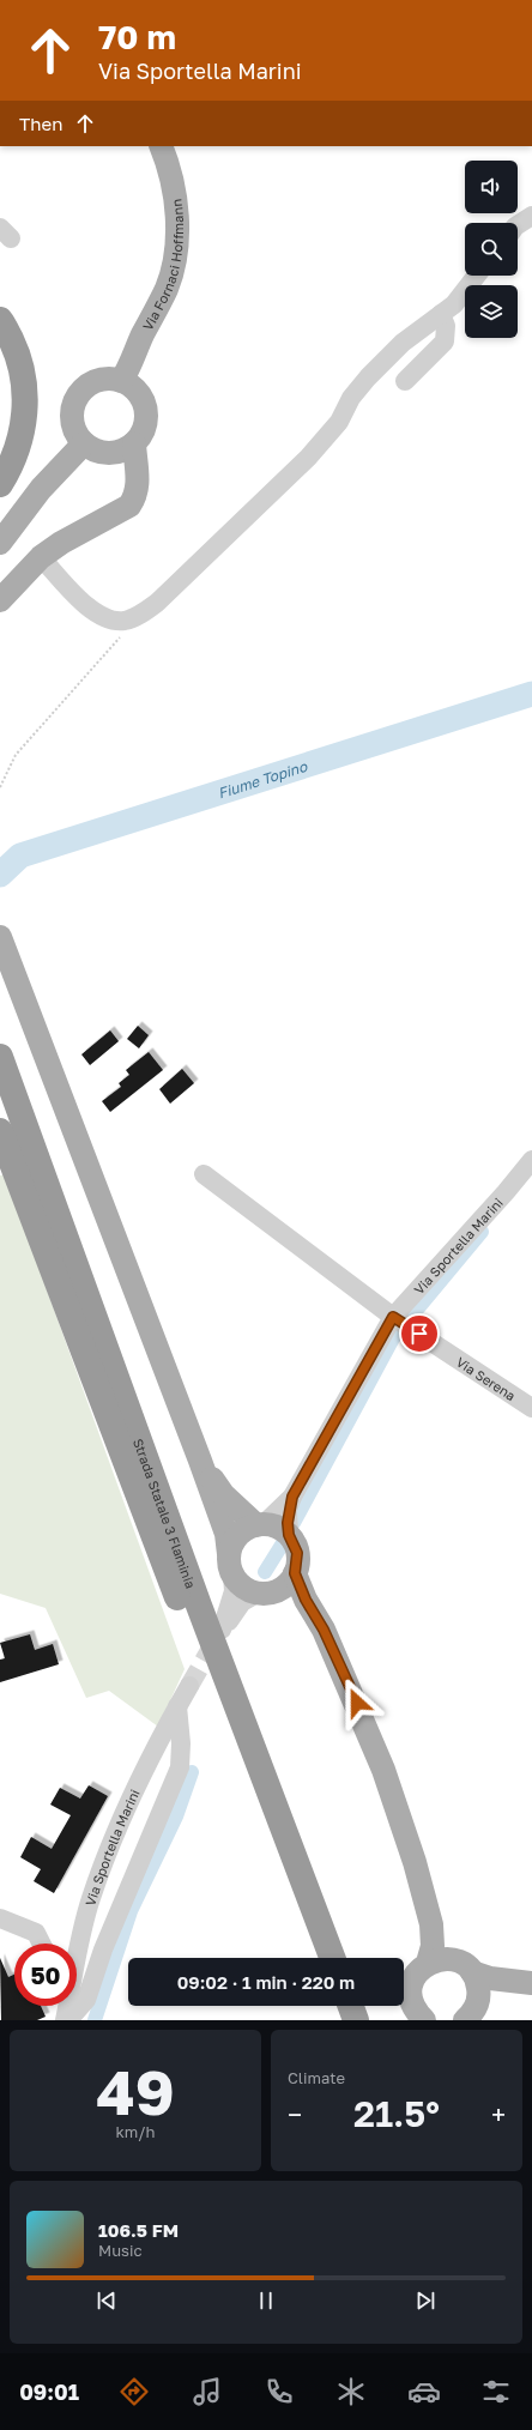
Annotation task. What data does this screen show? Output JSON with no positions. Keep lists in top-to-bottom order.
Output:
{
  "streets": {
    "highway": ["Strada Statale 3 Flaminia"],
    "main road": ["Via Fornaci Hoffmann", "Via Sportella Marini"],
    "street": ["Via Serena"]
  },
  "crossings": [
    ["Via Sportella Marini", "Via Serena"]
  ],
  "water": ["Fiume Topino"],
  "page": {
    "turn": ["70 m", "Via Sportella Marini"],
    "then": "Then",
    "limit": "50",
    "trip": "09:02 · 1 min · 220 m",
    "tile": [
      ["49", "km/h"],
      "Climate"
    ],
    "heat": ["−", "21.5°", "+"],
    "song": ["106.5 FM", "Music"],
    "tabs": "09:01"
  }
}
